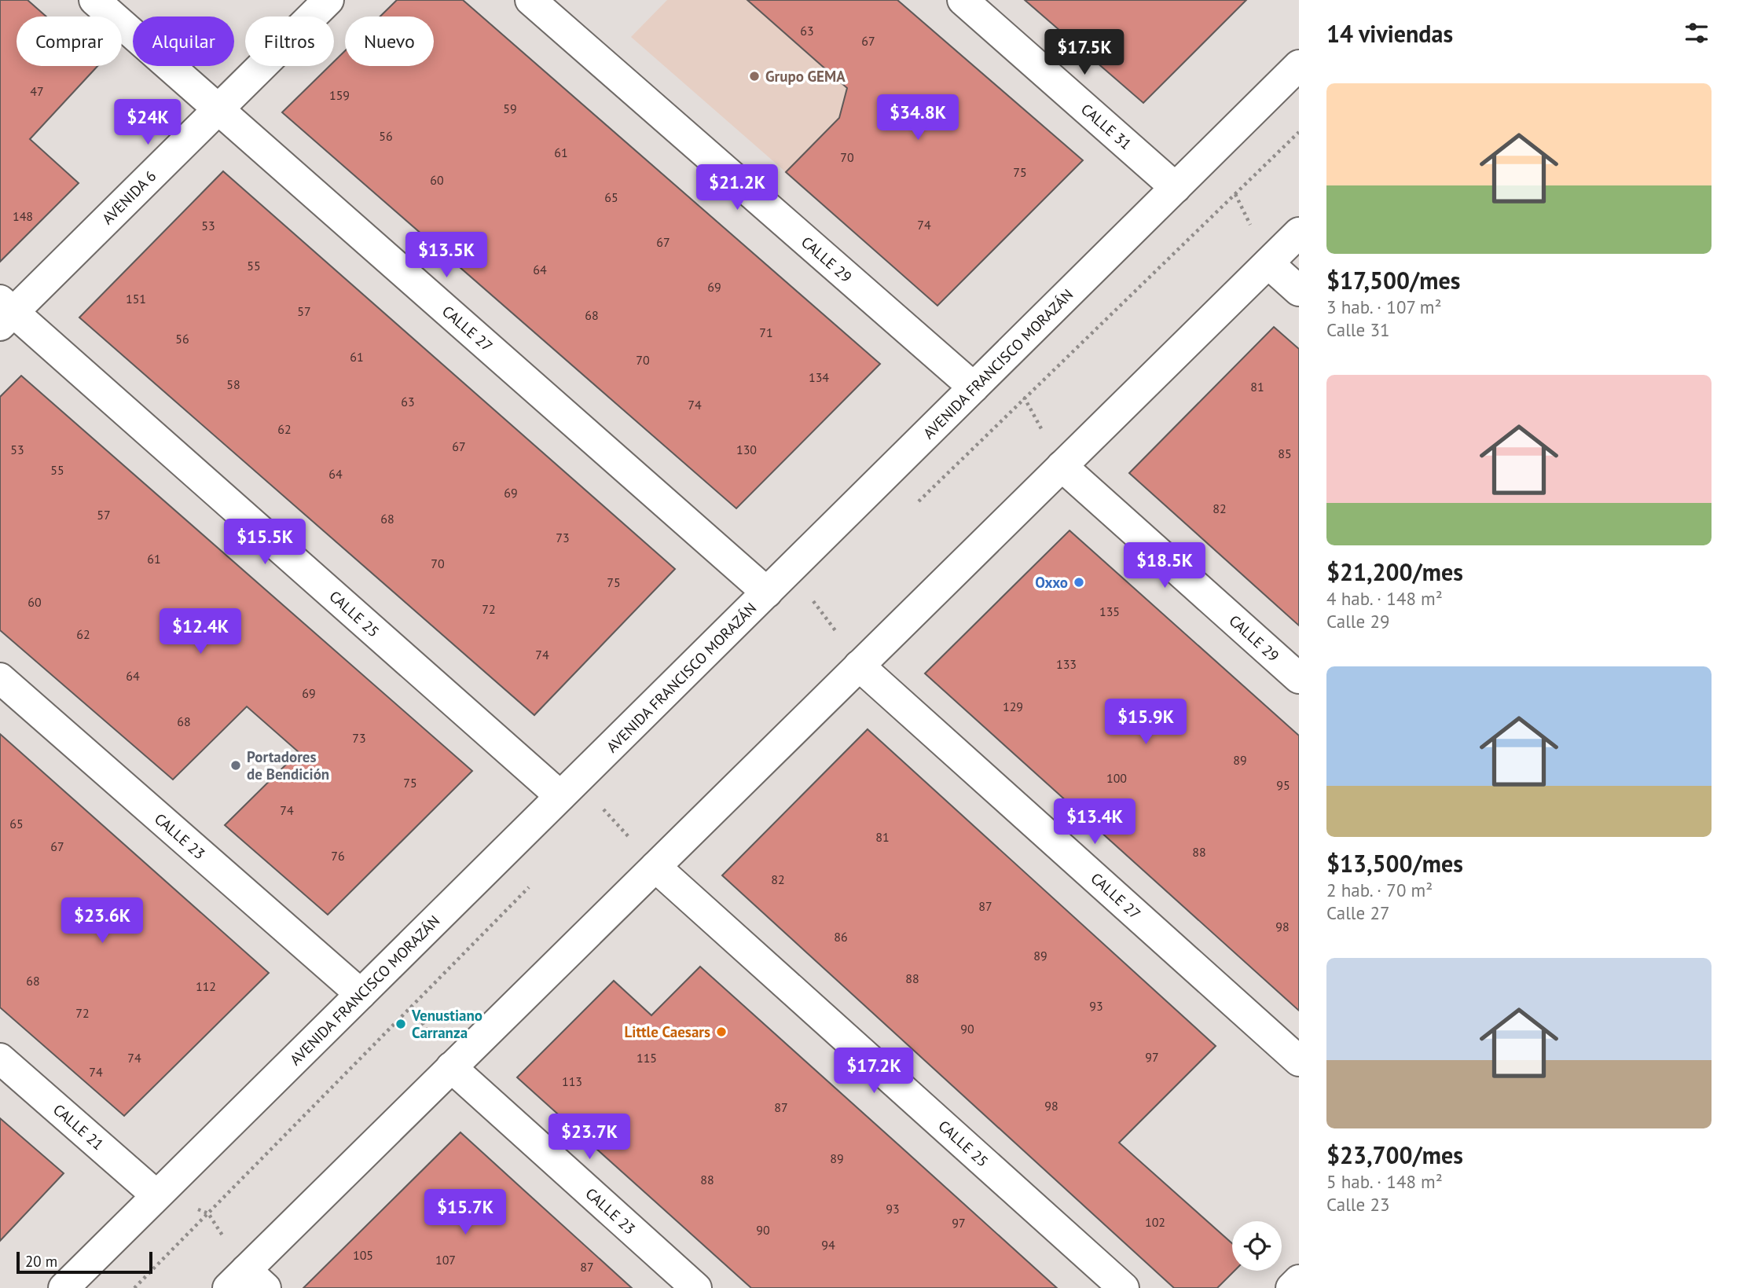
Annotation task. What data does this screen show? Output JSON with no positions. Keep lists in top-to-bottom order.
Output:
{
  "streets": {
    "street": [
      "CALLE 31",
      "AVENIDA 6",
      "CALLE 29",
      "CALLE 27",
      "AVENIDA FRANCISCO MORAZÁN",
      "CALLE 25",
      "CALLE 23",
      "CALLE 21"
    ]
  },
  "crossings": [
    ["CALLE 31", "AVENIDA FRANCISCO MORAZÁN"],
    ["AVENIDA 6", "CALLE 27"],
    ["AVENIDA 6", "CALLE 25"],
    ["CALLE 29", "AVENIDA FRANCISCO MORAZÁN"],
    ["CALLE 27", "AVENIDA FRANCISCO MORAZÁN"],
    ["AVENIDA FRANCISCO MORAZÁN", "CALLE 25"],
    ["AVENIDA FRANCISCO MORAZÁN", "CALLE 23"],
    ["AVENIDA FRANCISCO MORAZÁN", "CALLE 21"]
  ],
  "places": [
    "Grupo GEMA",
    "Oxxo",
    "Portadores de Bendición",
    "Venustiano Carranza",
    "Little Caesars"
  ],
  "house_numbers": [
    "63",
    "67",
    "47",
    "159",
    "59",
    "56",
    "61",
    "70",
    "75",
    "60",
    "65",
    "148",
    "74",
    "53",
    "67",
    "55",
    "64",
    "69",
    "151",
    "57",
    "68",
    "71",
    "56",
    "61",
    "70",
    "134",
    "58",
    "81",
    "63",
    "74",
    "62",
    "67",
    "53",
    "130",
    "85",
    "55",
    "64",
    "69",
    "82",
    "57",
    "68",
    "73",
    "61",
    "70",
    "75",
    "60",
    "72",
    "135",
    "62",
    "74",
    "133",
    "64",
    "69",
    "129",
    "68",
    "73",
    "89",
    "100",
    "75",
    "95",
    "74",
    "65",
    "81",
    "67",
    "88",
    "76",
    "82",
    "87",
    "98",
    "86",
    "89",
    "88",
    "68",
    "112",
    "93",
    "72",
    "90",
    "97",
    "74",
    "115",
    "74",
    "113",
    "98",
    "87",
    "89",
    "88",
    "93",
    "102",
    "97",
    "90",
    "94",
    "105",
    "107",
    "87"
  ],
  "scale_bar": "20 m",
  "page": {
    "heading": "14 viviendas",
    "chip": [
      "Comprar",
      "Alquilar",
      "Filtros",
      "Nuevo"
    ],
    "price": [
      "$17.5K",
      "$34.8K",
      "$24K",
      "$21.2K",
      "$13.5K",
      "$15.5K",
      "$18.5K",
      "$12.4K",
      "$15.9K",
      "$13.4K",
      "$23.6K",
      "$17.2K",
      "$23.7K",
      "$15.7K"
    ],
    "list": [
      {
        "name": "$17,500/mes",
        "note": "3 hab. · 107 m² · Calle 31"
      },
      {
        "name": "$21,200/mes",
        "note": "4 hab. · 148 m² · Calle 29"
      },
      {
        "name": "$13,500/mes",
        "note": "2 hab. · 70 m² · Calle 27"
      },
      {
        "name": "$23,700/mes",
        "note": "5 hab. · 148 m² · Calle 23"
      }
    ],
    "scale": "20 m"
  }
}
